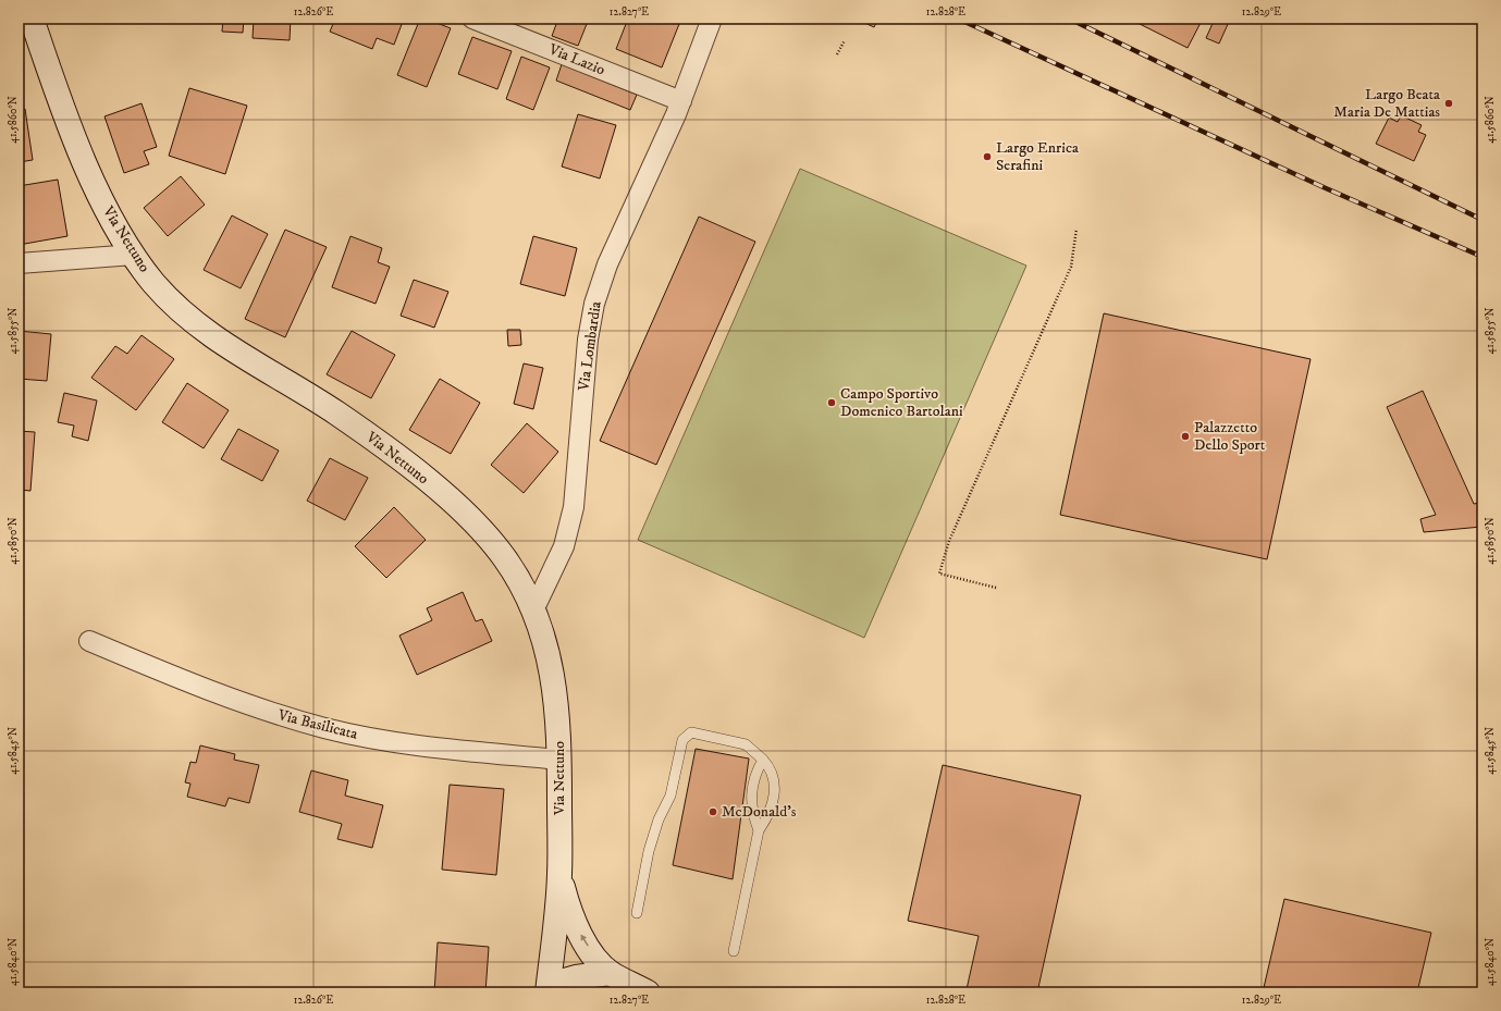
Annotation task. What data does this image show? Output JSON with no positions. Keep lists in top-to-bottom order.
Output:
{
  "streets": {
    "street": [
      "Via Lazio",
      "Via Nettuno",
      "Via Lombardia",
      "Via Basilicata"
    ]
  },
  "crossings": [
    ["Via Lazio", "Via Lombardia"],
    ["Via Nettuno", "Via Lombardia"],
    ["Via Nettuno", "Via Basilicata"]
  ],
  "places": [
    "Largo Beata Maria De Mattias",
    "Largo Enrica Serafini",
    "Campo Sportivo Domenico Bartolani",
    "Palazzetto Dello Sport",
    "McDonald's"
  ],
  "coordinates": [
    "12.826°E",
    "12.827°E",
    "12.828°E",
    "12.829°E",
    "41.5860°N",
    "41.5855°N",
    "41.5850°N",
    "41.5845°N",
    "41.5840°N"
  ]
}
